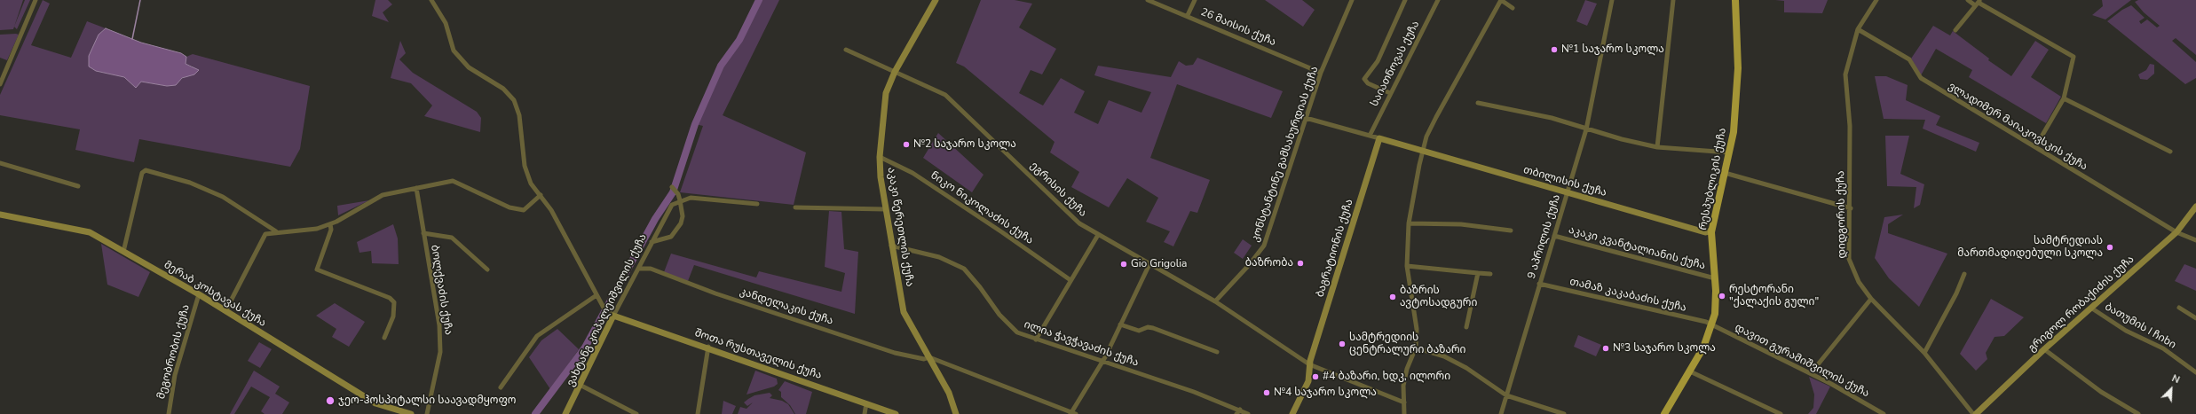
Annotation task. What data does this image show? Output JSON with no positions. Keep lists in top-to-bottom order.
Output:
{
  "streets": {
    "main road": ["რესპუბლიკის ქუჩა"],
    "street": [
      "26 მაისის ქუჩა",
      "საიათნოვას ქუჩა",
      "ვლადიმერ მაიაკოვსკის ქუჩა",
      "კონსტანტინე გამსახურდიას ქუჩა",
      "თბილისის ქუჩა",
      "ეგრისის ქუჩა",
      "ნიკო ნიკოლაძის ქუჩა",
      "დიდგორის ქუჩა",
      "აკაკი წერეთლის ქუჩა",
      "9 აპრილის ქუჩა",
      "ბაგრატიონის ქუჩა",
      "აკაკი კვანტალიანის ქუჩა",
      "ბოლქვაძის ქუჩა",
      "მერაბ კოსტავას ქუჩა",
      "თამაზ კაკაბაძის ქუჩა",
      "გრიგოლ რობაქიძის ქუჩა",
      "კანდელაკის ქუჩა",
      "ვახტანგ კოპალეიშვილის ქუჩა",
      "ბათუმის I ჩიხი",
      "ილია ჭავჭავაძის ქუჩა",
      "მეგობრობის ქუჩა",
      "შოთა რუსთაველის ქუჩა",
      "დავით გურამიშვილის ქუჩა"
    ]
  },
  "crossings": [
    ["26 მაისის ქუჩა", "კონსტანტინე გამსახურდიას ქუჩა"],
    ["საიათნოვას ქუჩა", "თბილისის ქუჩა"],
    ["ვლადიმერ მაიაკოვსკის ქუჩა", "დიდგორის ქუჩა"],
    ["ვლადიმერ მაიაკოვსკის ქუჩა", "გრიგოლ რობაქიძის ქუჩა"],
    ["კონსტანტინე გამსახურდიას ქუჩა", "თბილისის ქუჩა"],
    ["კონსტანტინე გამსახურდიას ქუჩა", "ეგრისის ქუჩა"],
    ["რესპუბლიკის ქუჩა", "თბილისის ქუჩა"],
    ["რესპუბლიკის ქუჩა", "აკაკი კვანტალიანის ქუჩა"],
    ["რესპუბლიკის ქუჩა", "თამაზ კაკაბაძის ქუჩა"],
    ["რესპუბლიკის ქუჩა", "დავით გურამიშვილის ქუჩა"],
    ["თბილისის ქუჩა", "9 აპრილის ქუჩა"],
    ["თბილისის ქუჩა", "ბაგრატიონის ქუჩა"],
    ["ეგრისის ქუჩა", "აკაკი წერეთლის ქუჩა"],
    ["ეგრისის ქუჩა", "ბაგრატიონის ქუჩა"],
    ["ნიკო ნიკოლაძის ქუჩა", "აკაკი წერეთლის ქუჩა"],
    ["აკაკი წერეთლის ქუჩა", "კანდელაკის ქუჩა"],
    ["აკაკი წერეთლის ქუჩა", "ილია ჭავჭავაძის ქუჩა"],
    ["9 აპრილის ქუჩა", "აკაკი კვანტალიანის ქუჩა"],
    ["9 აპრილის ქუჩა", "თამაზ კაკაბაძის ქუჩა"],
    ["მერაბ კოსტავას ქუჩა", "მეგობრობის ქუჩა"],
    ["თამაზ კაკაბაძის ქუჩა", "დავით გურამიშვილის ქუჩა"],
    ["გრიგოლ რობაქიძის ქუჩა", "ბათუმის I ჩიხი"],
    ["კანდელაკის ქუჩა", "ვახტანგ კოპალეიშვილის ქუჩა"],
    ["ვახტანგ კოპალეიშვილის ქუჩა", "შოთა რუსთაველის ქუჩა"]
  ],
  "places": [
    "№1 საჯარო სკოლა",
    "№2 საჯარო სკოლა",
    "სამტრედიას მართმადიდებული სკოლა",
    "ბაზრობა",
    "Gio Grigolia",
    "რესტორანი \"ქალაქის გული\"",
    "ბაზრის ავტოსადგური",
    "სამტრედიის ცენტრალური ბაზარი",
    "№3 საჯარო სკოლა",
    "#4 ბაზარი, ხდკ, ილორი",
    "№4 საჯარო სკოლა",
    "ჯეო-ჰოსპიტალსი საავადმყოფო"
  ],
  "north": "top right"
}
